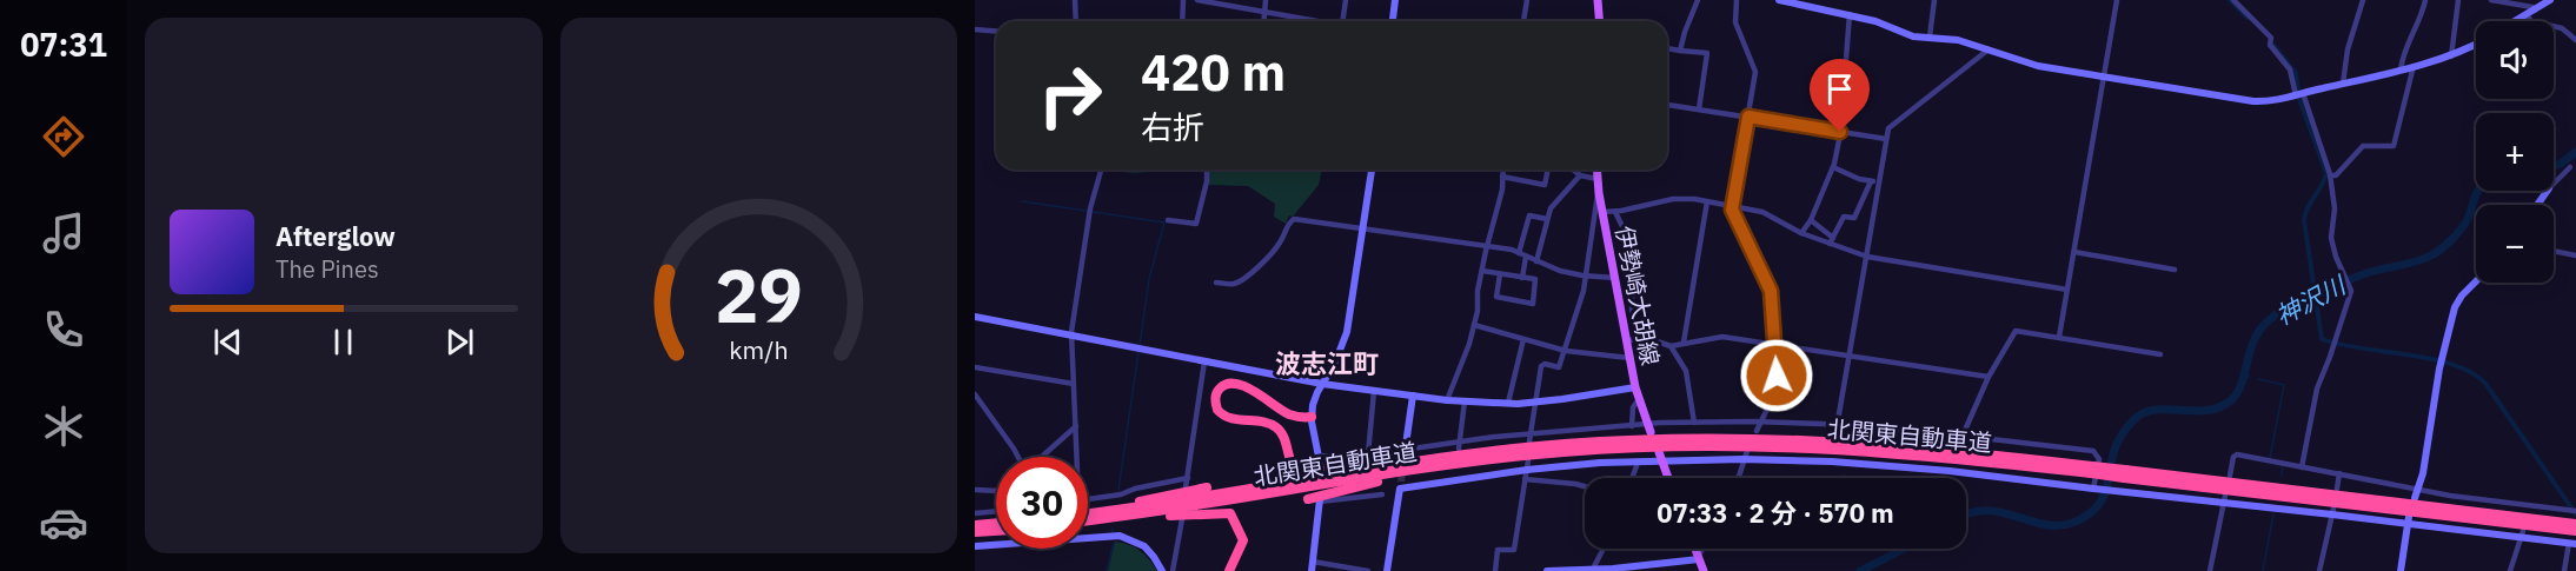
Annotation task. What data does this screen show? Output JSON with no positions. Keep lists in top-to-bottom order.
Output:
{
  "streets": {
    "highway": ["北関東自動車道"],
    "main road": ["伊勢崎大胡線"]
  },
  "districts": ["波志江町"],
  "water": ["神沢川"],
  "page": {
    "tabs": "07:31",
    "map_buttons": ["+", "−"],
    "turn": ["420 m", "右折"],
    "song": ["Afterglow", "The Pines"],
    "limit": "30",
    "trip": "07:33 · 2 分 · 570 m",
    "gauge": ["29", "km/h"]
  }
}
